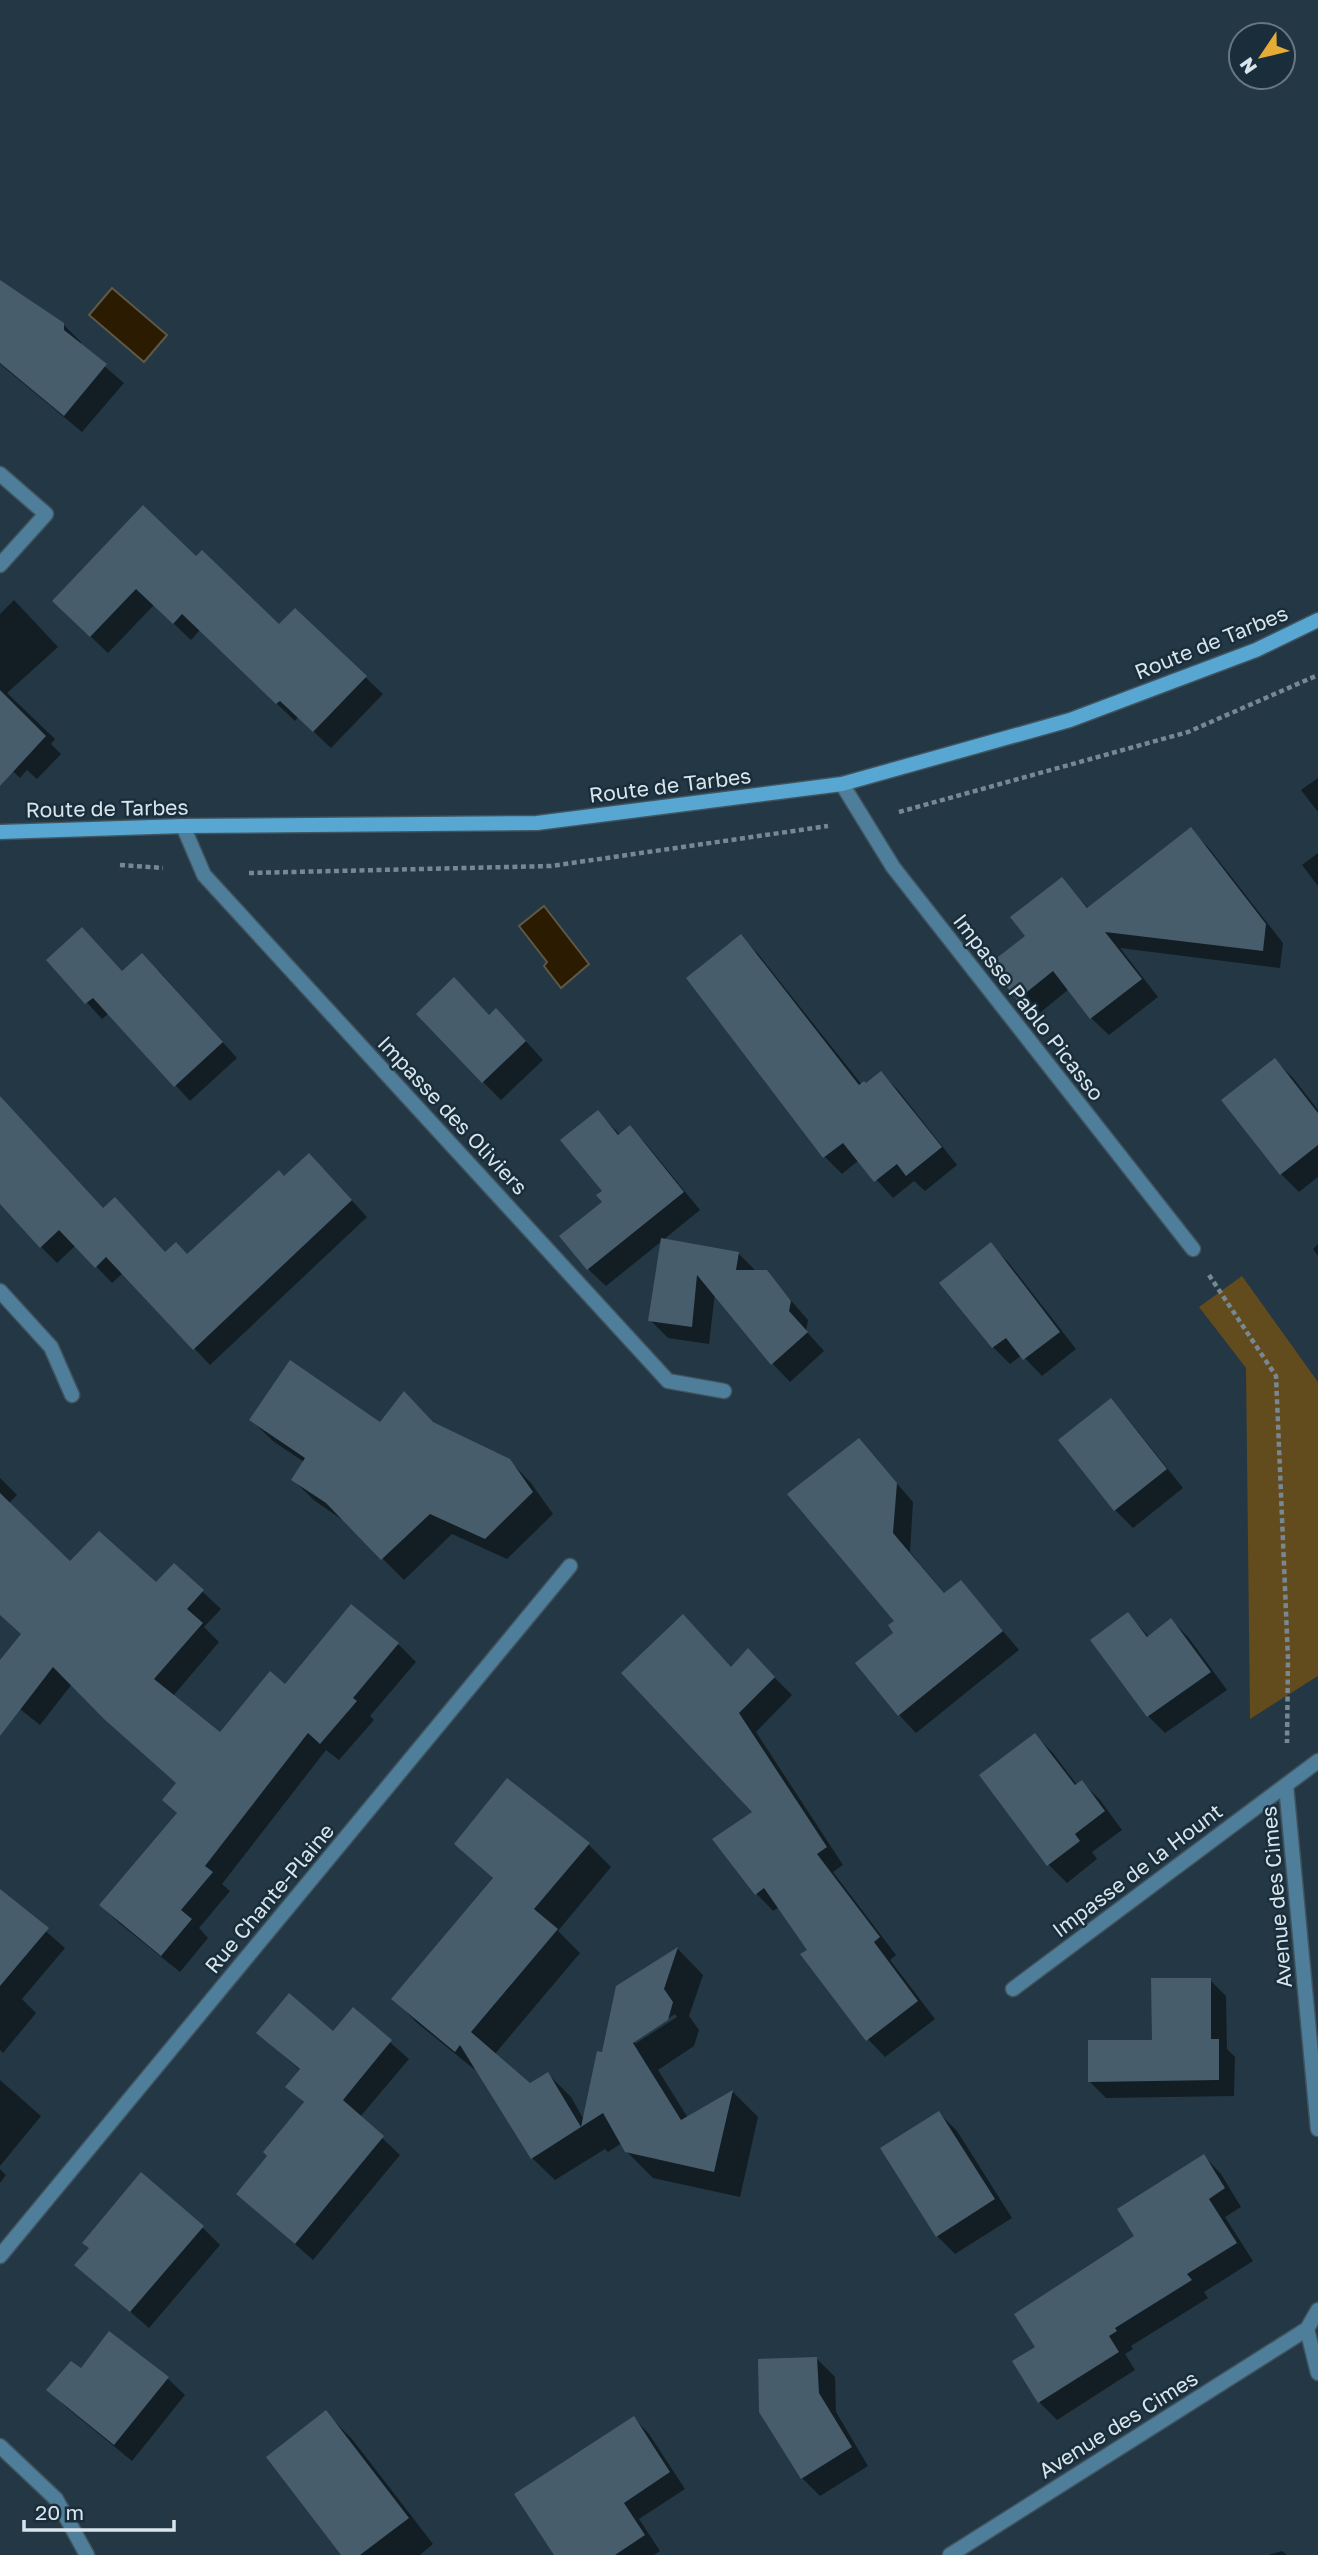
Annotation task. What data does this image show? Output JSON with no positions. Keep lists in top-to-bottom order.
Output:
{
  "streets": {
    "street": [
      "Route de Tarbes",
      "Impasse Pablo Picasso",
      "Impasse des Oliviers",
      "Impasse de la Hount",
      "Avenue des Cimes",
      "Rue Chante-Plaine"
    ]
  },
  "crossings": [
    ["Route de Tarbes", "Impasse Pablo Picasso"],
    ["Route de Tarbes", "Impasse des Oliviers"],
    ["Impasse de la Hount", "Avenue des Cimes"]
  ],
  "scale_bar": "20 m",
  "north": "bottom left"
}
